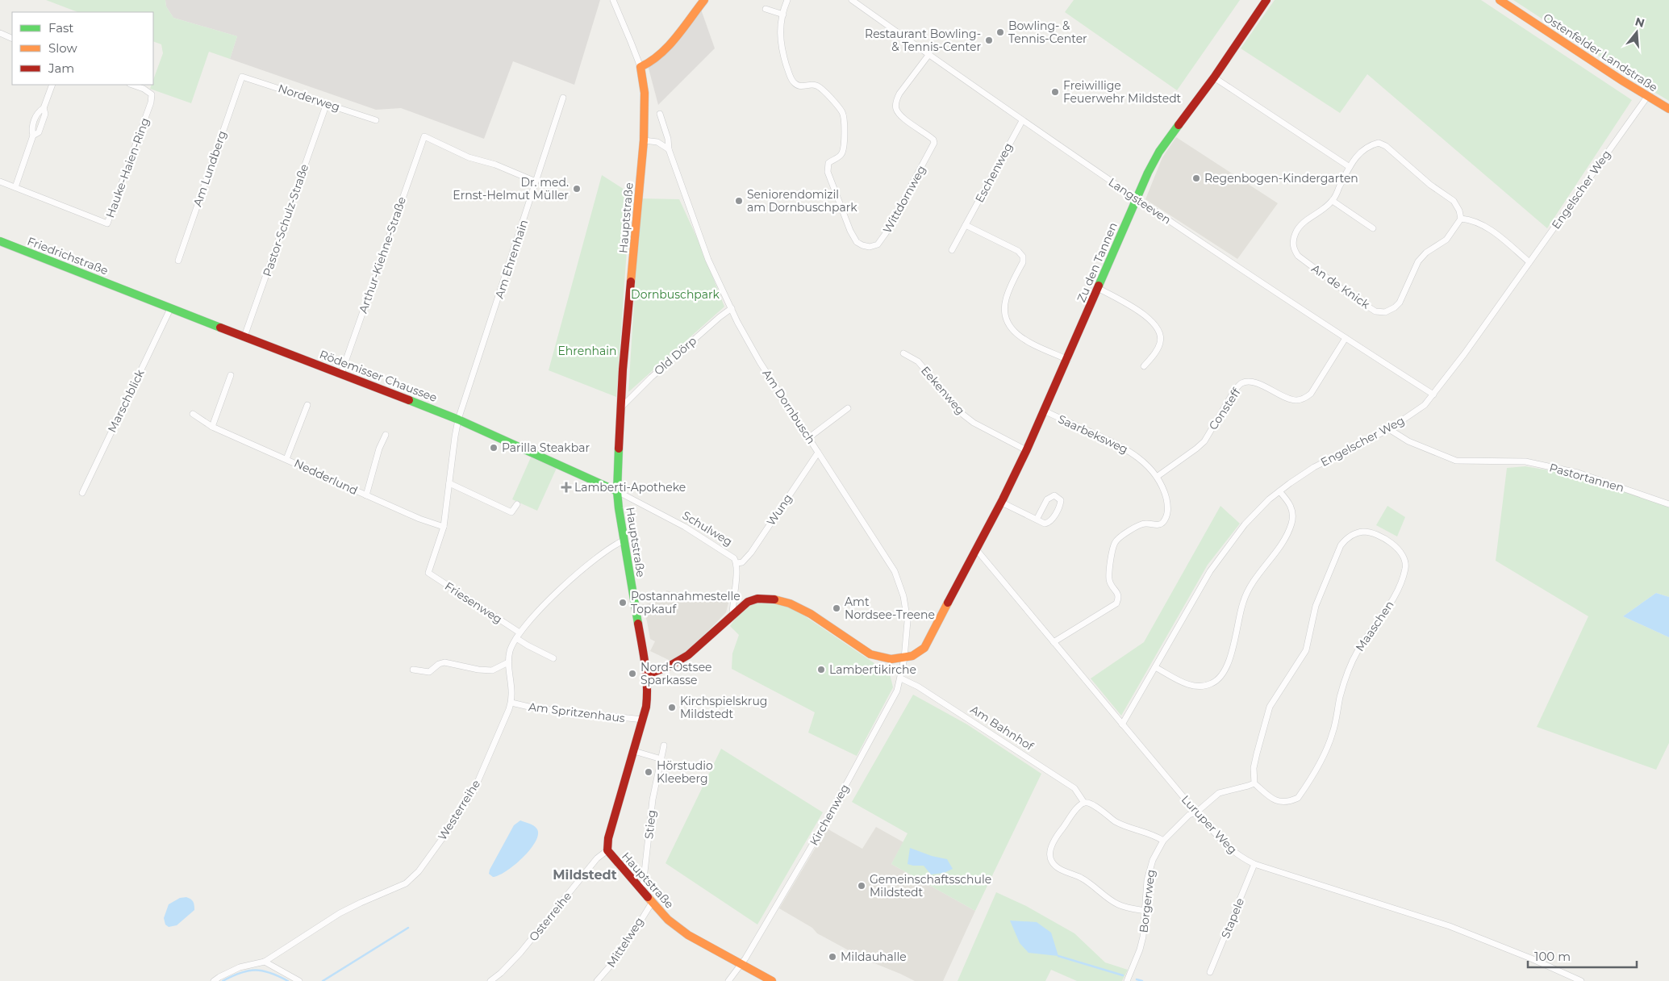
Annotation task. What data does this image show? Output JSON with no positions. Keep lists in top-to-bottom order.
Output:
{
  "streets": {
    "street": [
      "Ostenfelder Landstraße",
      "Norderweg",
      "Hauke-Haien-Ring",
      "Am Lundberg",
      "Eschenweg",
      "Engelscher Weg",
      "Wittdornweg",
      "Langsteeven",
      "Hauptstraße",
      "Pastor-Schulz-Straße",
      "Arthur-Kiehne-Straße",
      "Friedrichstraße",
      "Am Ehrenhain",
      "Zu den Tannen",
      "An de Knick",
      "Old Dörp",
      "Rödemisser Chaussee",
      "Eekenweg",
      "Marschblick",
      "Am Dornbusch",
      "Consteff",
      "Saarbeksweg",
      "Nedderlund",
      "Pastortannen",
      "Wung",
      "Schulweg",
      "Friesenweg",
      "Maaschen",
      "Am Spritzenhaus",
      "Am Bahnhof",
      "Westerreihe",
      "Kirchenweg",
      "Stieg",
      "Luruper Weg",
      "Borgerweg",
      "Osterreihe",
      "Stapele",
      "Mittelweg"
    ]
  },
  "crossings": [
    ["Ostenfelder Landstraße", "Engelscher Weg"],
    ["Norderweg", "Am Lundberg"],
    ["Norderweg", "Pastor-Schulz-Straße"],
    ["Eschenweg", "Langsteeven"],
    ["Engelscher Weg", "Langsteeven"],
    ["Engelscher Weg", "Pastortannen"],
    ["Engelscher Weg", "Luruper Weg"],
    ["Wittdornweg", "Langsteeven"],
    ["Langsteeven", "Zu den Tannen"],
    ["Langsteeven", "Consteff"],
    ["Hauptstraße", "Old Dörp"],
    ["Hauptstraße", "Rödemisser Chaussee"],
    ["Hauptstraße", "Schulweg"],
    ["Hauptstraße", "Am Spritzenhaus"],
    ["Hauptstraße", "Westerreihe"],
    ["Hauptstraße", "Kirchenweg"],
    ["Hauptstraße", "Stieg"],
    ["Hauptstraße", "Osterreihe"],
    ["Hauptstraße", "Mittelweg"],
    ["Pastor-Schulz-Straße", "Rödemisser Chaussee"],
    ["Arthur-Kiehne-Straße", "Am Ehrenhain"],
    ["Arthur-Kiehne-Straße", "Rödemisser Chaussee"],
    ["Friedrichstraße", "Rödemisser Chaussee"],
    ["Am Ehrenhain", "Rödemisser Chaussee"],
    ["Am Ehrenhain", "Nedderlund"],
    ["Am Ehrenhain", "Friesenweg"],
    ["Zu den Tannen", "Eekenweg"],
    ["Zu den Tannen", "Saarbeksweg"],
    ["Zu den Tannen", "Luruper Weg"],
    ["Old Dörp", "Am Dornbusch"],
    ["Rödemisser Chaussee", "Marschblick"],
    ["Rödemisser Chaussee", "Schulweg"],
    ["Am Dornbusch", "Wung"],
    ["Am Dornbusch", "Kirchenweg"],
    ["Consteff", "Saarbeksweg"],
    ["Saarbeksweg", "Luruper Weg"],
    ["Wung", "Schulweg"],
    ["Friesenweg", "Westerreihe"],
    ["Am Spritzenhaus", "Westerreihe"],
    ["Am Bahnhof", "Kirchenweg"],
    ["Luruper Weg", "Borgerweg"],
    ["Luruper Weg", "Stapele"]
  ],
  "districts": ["Mildstedt"],
  "parks": ["Dornbuschpark", "Ehrenhain"],
  "places": {
    "other": [
      "Bowling- & Tennis-Center",
      "Restaurant Bowling- & Tennis-Center",
      "Freiwillige Feuerwehr Mildstedt",
      "Regenbogen-Kindergarten",
      "Dr. med. Ernst-Helmut Müller",
      "Seniorendomizil am Dornbuschpark",
      "Parilla Steakbar",
      "Postannahmestelle Topkauf",
      "Amt Nordsee-Treene",
      "Lambertikirche",
      "Nord-Ostsee Sparkasse",
      "Kirchspielskrug Mildstedt",
      "Hörstudio Kleeberg",
      "Gemeinschaftsschule Mildstedt",
      "Mildauhalle"
    ],
    "health": ["Lamberti-Apotheke"]
  },
  "legend": ["Fast", "Slow", "Jam"],
  "scale_bar": "100 m",
  "north": "top"
}
